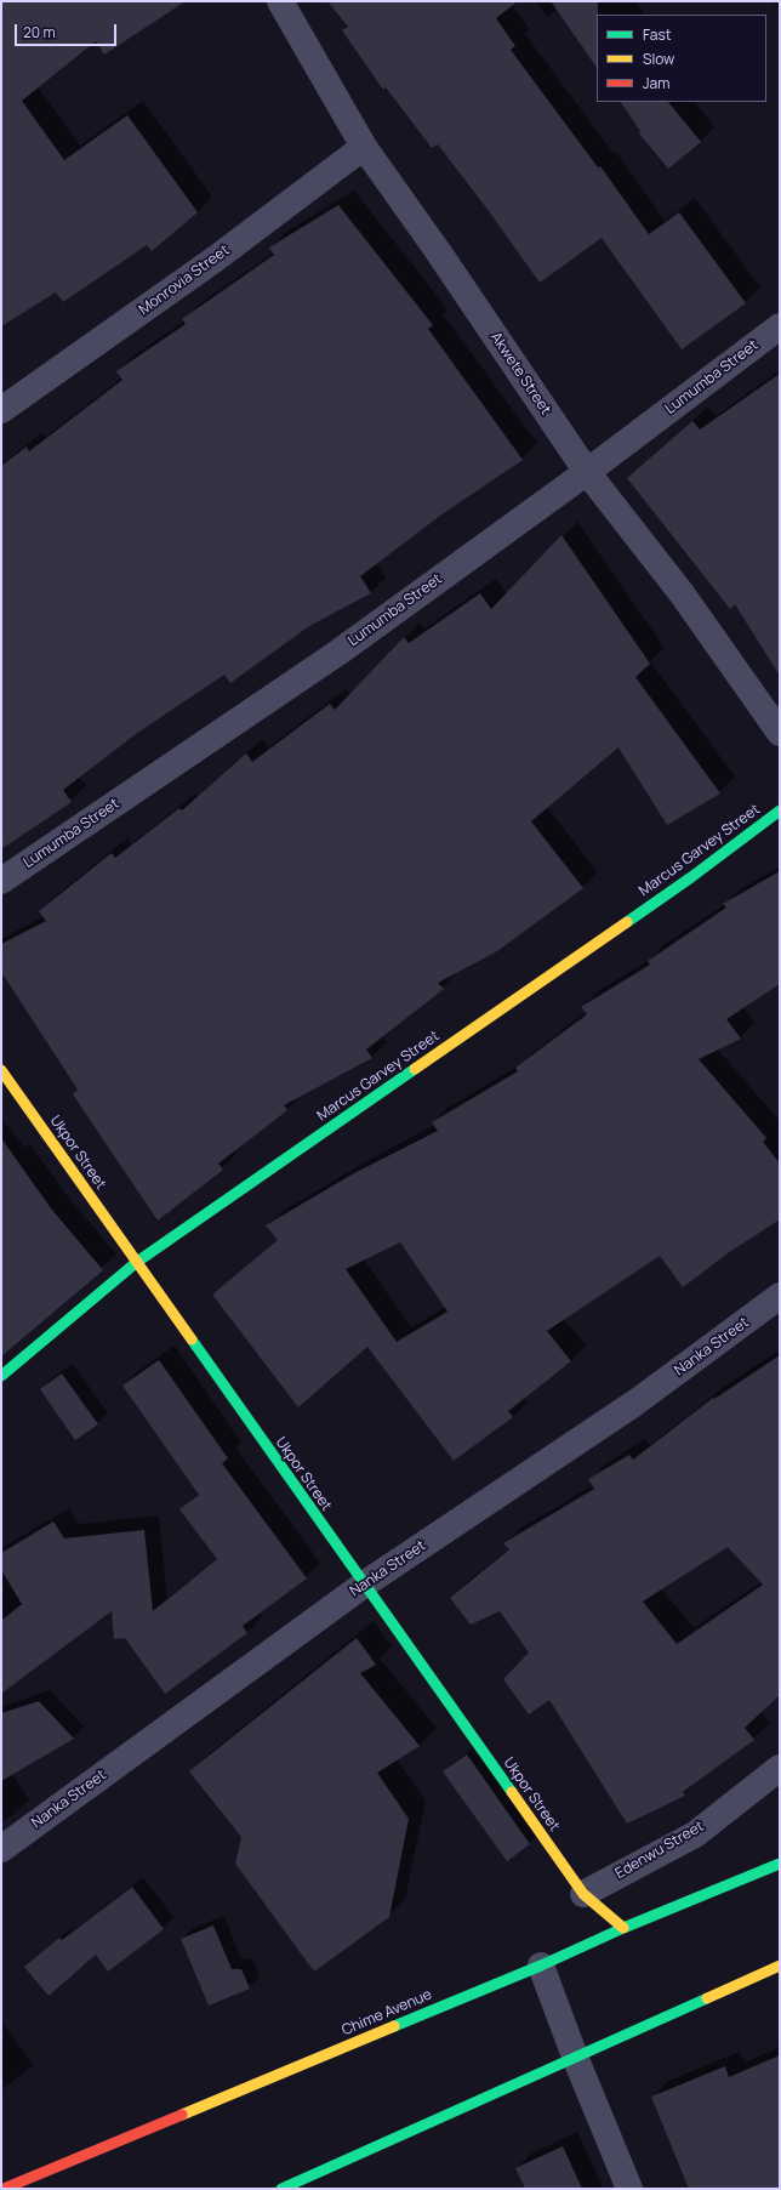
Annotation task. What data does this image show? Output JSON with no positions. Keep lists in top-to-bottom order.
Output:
{
  "streets": {
    "street": [
      "Monrovia Street",
      "Akwete Street",
      "Lumumba Street",
      "Marcus Garvey Street",
      "Ukpor Street",
      "Nanka Street",
      "Edenwu Street",
      "Chime Avenue"
    ]
  },
  "crossings": [
    ["Monrovia Street", "Akwete Street"],
    ["Akwete Street", "Lumumba Street"],
    ["Marcus Garvey Street", "Ukpor Street"],
    ["Ukpor Street", "Nanka Street"],
    ["Ukpor Street", "Edenwu Street"],
    ["Ukpor Street", "Chime Avenue"]
  ],
  "legend": ["Fast", "Slow", "Jam"],
  "scale_bar": "20 m"
}
